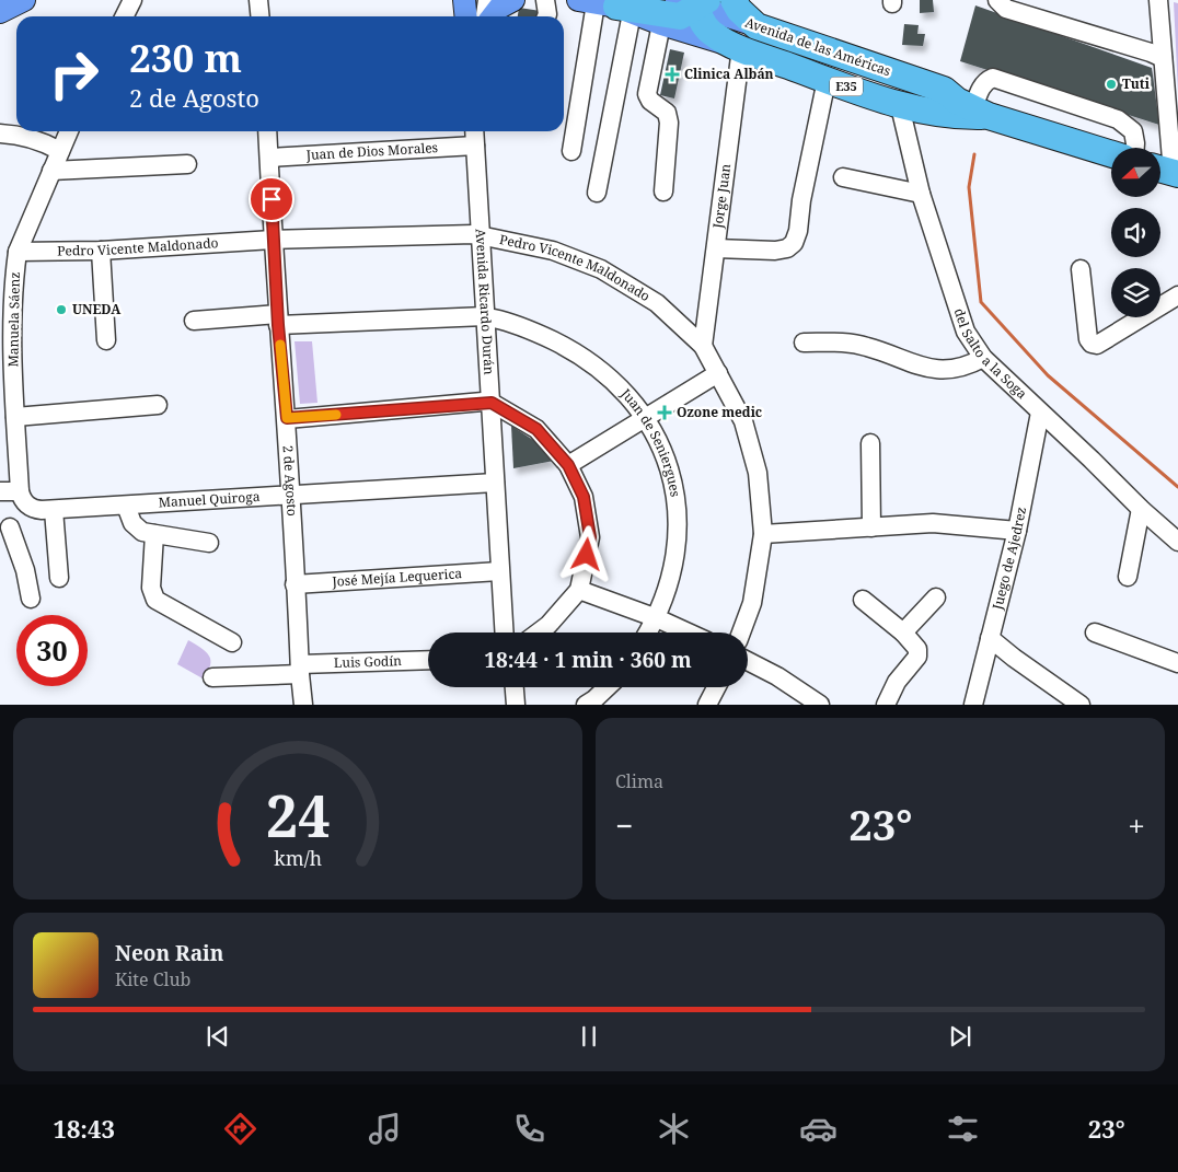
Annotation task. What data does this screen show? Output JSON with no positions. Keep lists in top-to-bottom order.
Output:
{
  "streets": {
    "highway": ["Avenida de las Américas", "E35"],
    "street": [
      "Juan de Dios Morales",
      "Jorge Juan",
      "Pedro Vicente Maldonado",
      "Avenida Ricardo Durán",
      "Manuela Sáenz",
      "del Salto a la Soga",
      "Juan de Seniergues",
      "2 de Agosto",
      "Manuel Quiroga",
      "Juego de Ajedrez",
      "José Mejía Lequerica",
      "Luis Godín"
    ]
  },
  "crossings": [
    ["Avenida de las Américas", "E35"],
    ["Avenida de las Américas", "Jorge Juan"],
    ["Avenida de las Américas", "del Salto a la Soga"],
    ["E35", "Jorge Juan"],
    ["Juan de Dios Morales", "Avenida Ricardo Durán"],
    ["Juan de Dios Morales", "2 de Agosto"],
    ["Jorge Juan", "Pedro Vicente Maldonado"],
    ["Pedro Vicente Maldonado", "Avenida Ricardo Durán"],
    ["Pedro Vicente Maldonado", "Manuela Sáenz"],
    ["Pedro Vicente Maldonado", "2 de Agosto"],
    ["Avenida Ricardo Durán", "Juan de Seniergues"],
    ["Avenida Ricardo Durán", "Manuel Quiroga"],
    ["Avenida Ricardo Durán", "José Mejía Lequerica"],
    ["Manuela Sáenz", "Manuel Quiroga"],
    ["del Salto a la Soga", "Juego de Ajedrez"],
    ["Juan de Seniergues", "2 de Agosto"],
    ["2 de Agosto", "Manuel Quiroga"],
    ["2 de Agosto", "José Mejía Lequerica"],
    ["2 de Agosto", "Luis Godín"]
  ],
  "places": {
    "health": ["Clinica Albán", "Ozone medic"],
    "other": ["Tuti", "UNEDA"]
  },
  "north": "left",
  "page": {
    "turn": ["230 m", "2 de Agosto"],
    "limit": "30",
    "trip": "18:44 · 1 min · 360 m",
    "tile": "Clima",
    "heat": ["−", "23°", "+"],
    "song": ["Neon Rain", "Kite Club"],
    "tabs": ["18:43", "23°"],
    "gauge": ["24", "km/h"]
  }
}
